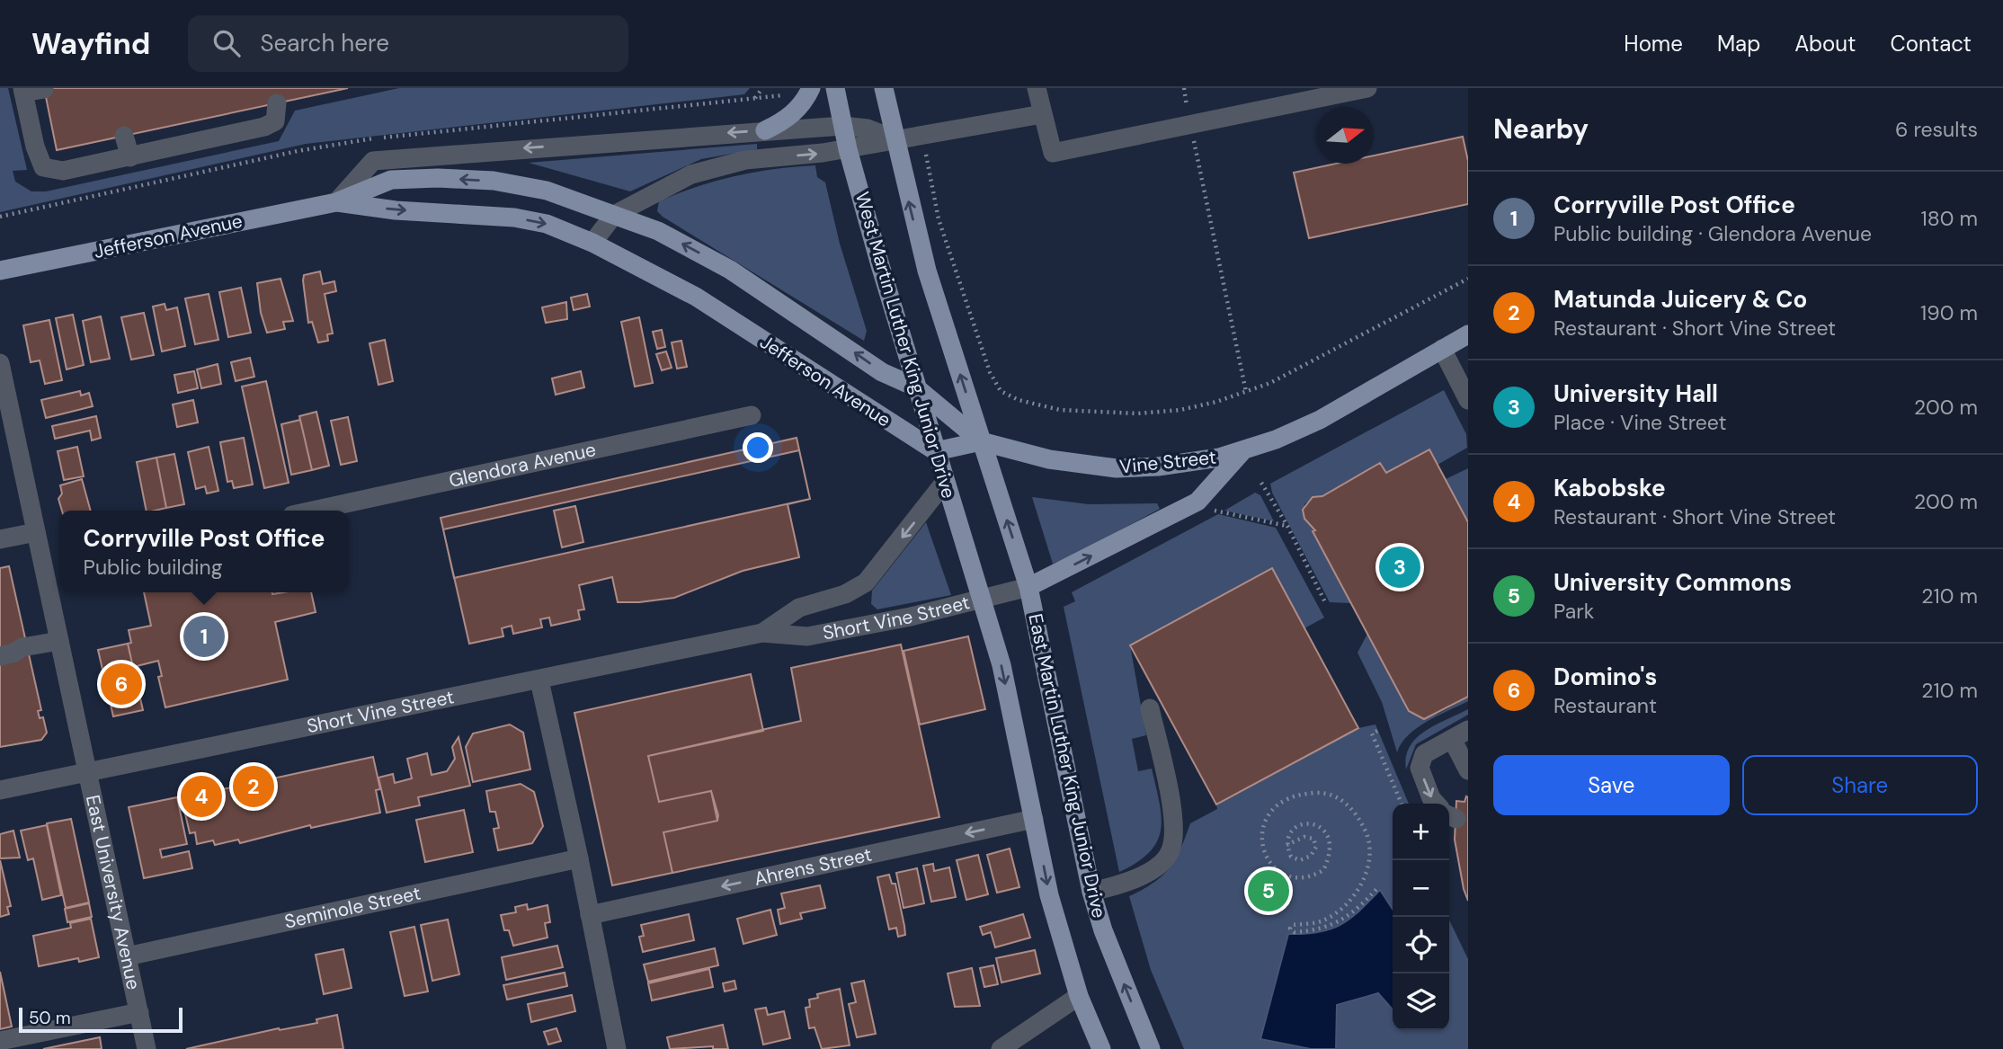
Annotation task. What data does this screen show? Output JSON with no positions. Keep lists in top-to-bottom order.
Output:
{
  "streets": {
    "main road": [
      "Jefferson Avenue",
      "West Martin Luther King Junior Drive",
      "Vine Street",
      "East Martin Luther King Junior Drive"
    ],
    "street": [
      "Glendora Avenue",
      "Short Vine Street",
      "Ahrens Street",
      "East University Avenue",
      "Seminole Street"
    ]
  },
  "crossings": [
    ["Jefferson Avenue", "West Martin Luther King Junior Drive"],
    ["Jefferson Avenue", "Vine Street"],
    ["West Martin Luther King Junior Drive", "Short Vine Street"],
    ["Vine Street", "Short Vine Street"],
    ["Vine Street", "East Martin Luther King Junior Drive"],
    ["Short Vine Street", "East Martin Luther King Junior Drive"],
    ["Short Vine Street", "East University Avenue"],
    ["East University Avenue", "Seminole Street"]
  ],
  "one_way": ["Ahrens Street"],
  "scale_bar": "50 m",
  "north": "right",
  "page": {
    "header": "Wayfind",
    "search": "Search here",
    "nav": [
      "Home",
      "Map",
      "About",
      "Contact"
    ],
    "heading": ["Nearby", "6 results"],
    "list": [
      {
        "mark": "1",
        "name": "Corryville Post Office",
        "note": "Public building · Glendora Avenue",
        "value": "180 m"
      },
      {
        "mark": "2",
        "name": "Matunda Juicery & Co",
        "note": "Restaurant · Short Vine Street",
        "value": "190 m"
      },
      {
        "mark": "3",
        "name": "University Hall",
        "note": "Place · Vine Street",
        "value": "200 m"
      },
      {
        "mark": "4",
        "name": "Kabobske",
        "note": "Restaurant · Short Vine Street",
        "value": "200 m"
      },
      {
        "mark": "5",
        "name": "University Commons",
        "note": "Park",
        "value": "210 m"
      },
      {
        "mark": "6",
        "name": "Domino's",
        "note": "Restaurant",
        "value": "210 m"
      }
    ],
    "popup": ["Corryville Post Office", "Public building"],
    "pins": [
      "3",
      "1",
      "6",
      "2",
      "4",
      "5"
    ],
    "buttons": ["Save", "Share"],
    "map_buttons": ["+", "−"],
    "scale": "50 m"
  }
}
